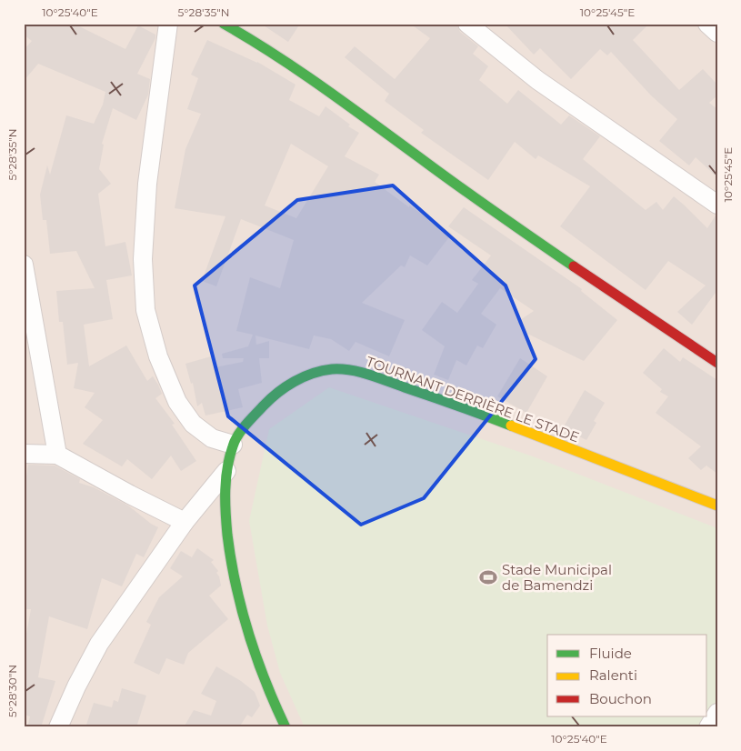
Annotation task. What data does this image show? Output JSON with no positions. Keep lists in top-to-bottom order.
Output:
{
  "streets": {
    "street": ["TOURNANT DERRIÈRE LE STADE"]
  },
  "places": {
    "sports": ["Stade Municipal de Bamendzi"]
  },
  "legend": ["Fluide", "Ralenti", "Bouchon"],
  "coordinates": [
    "10°25'40\"E",
    "5°28'35\"N",
    "10°25'45\"E",
    "5°28'30\"N"
  ]
}
